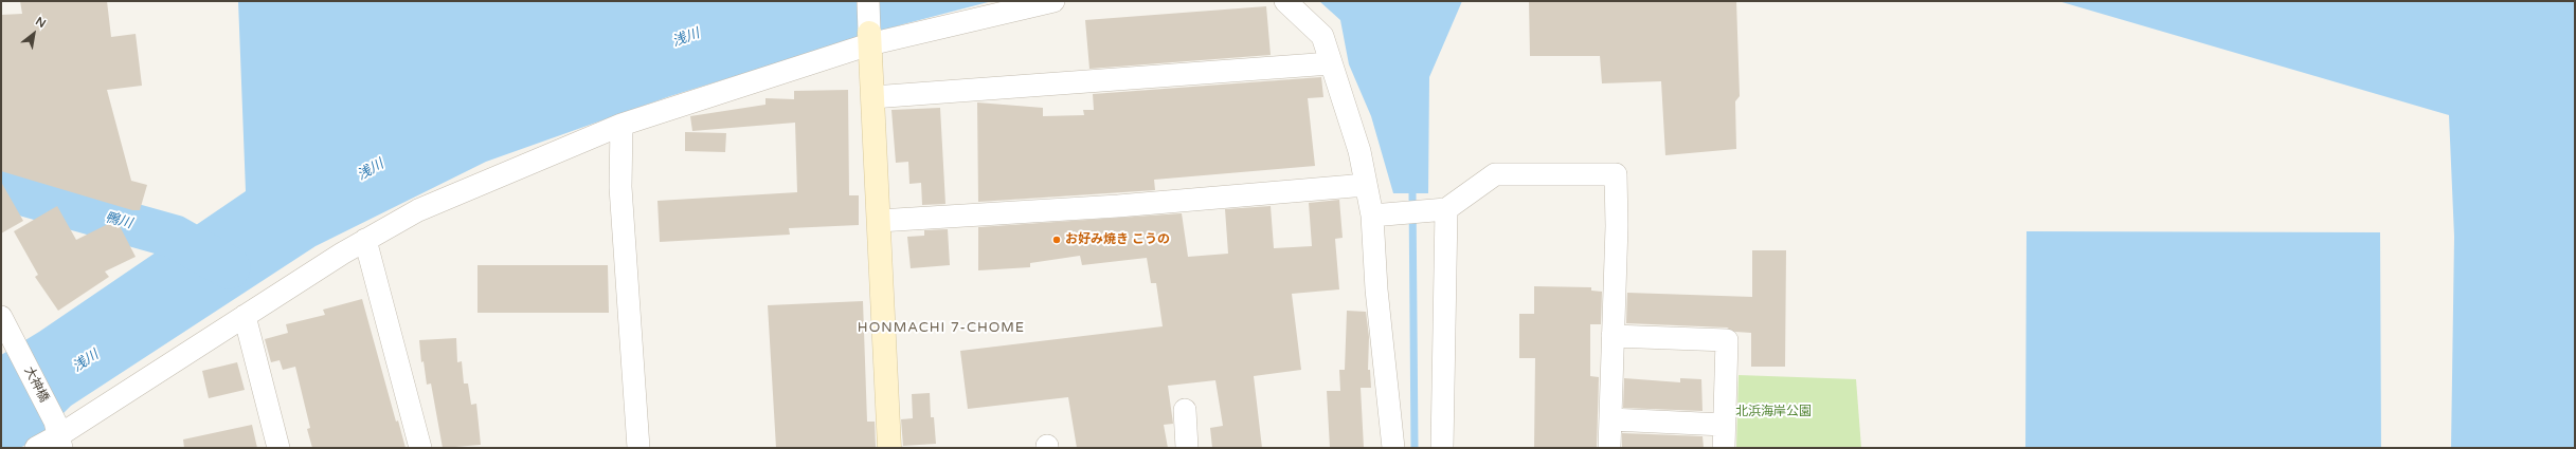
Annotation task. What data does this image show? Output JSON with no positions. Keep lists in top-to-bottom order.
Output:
{
  "streets": {
    "street": ["大神橋"]
  },
  "districts": ["HONMACHI 7-CHOME"],
  "water": ["浅川", "鴨川"],
  "parks": ["北浜海岸公園"],
  "places": ["お好み焼き こうの"],
  "north": "top right"
}
